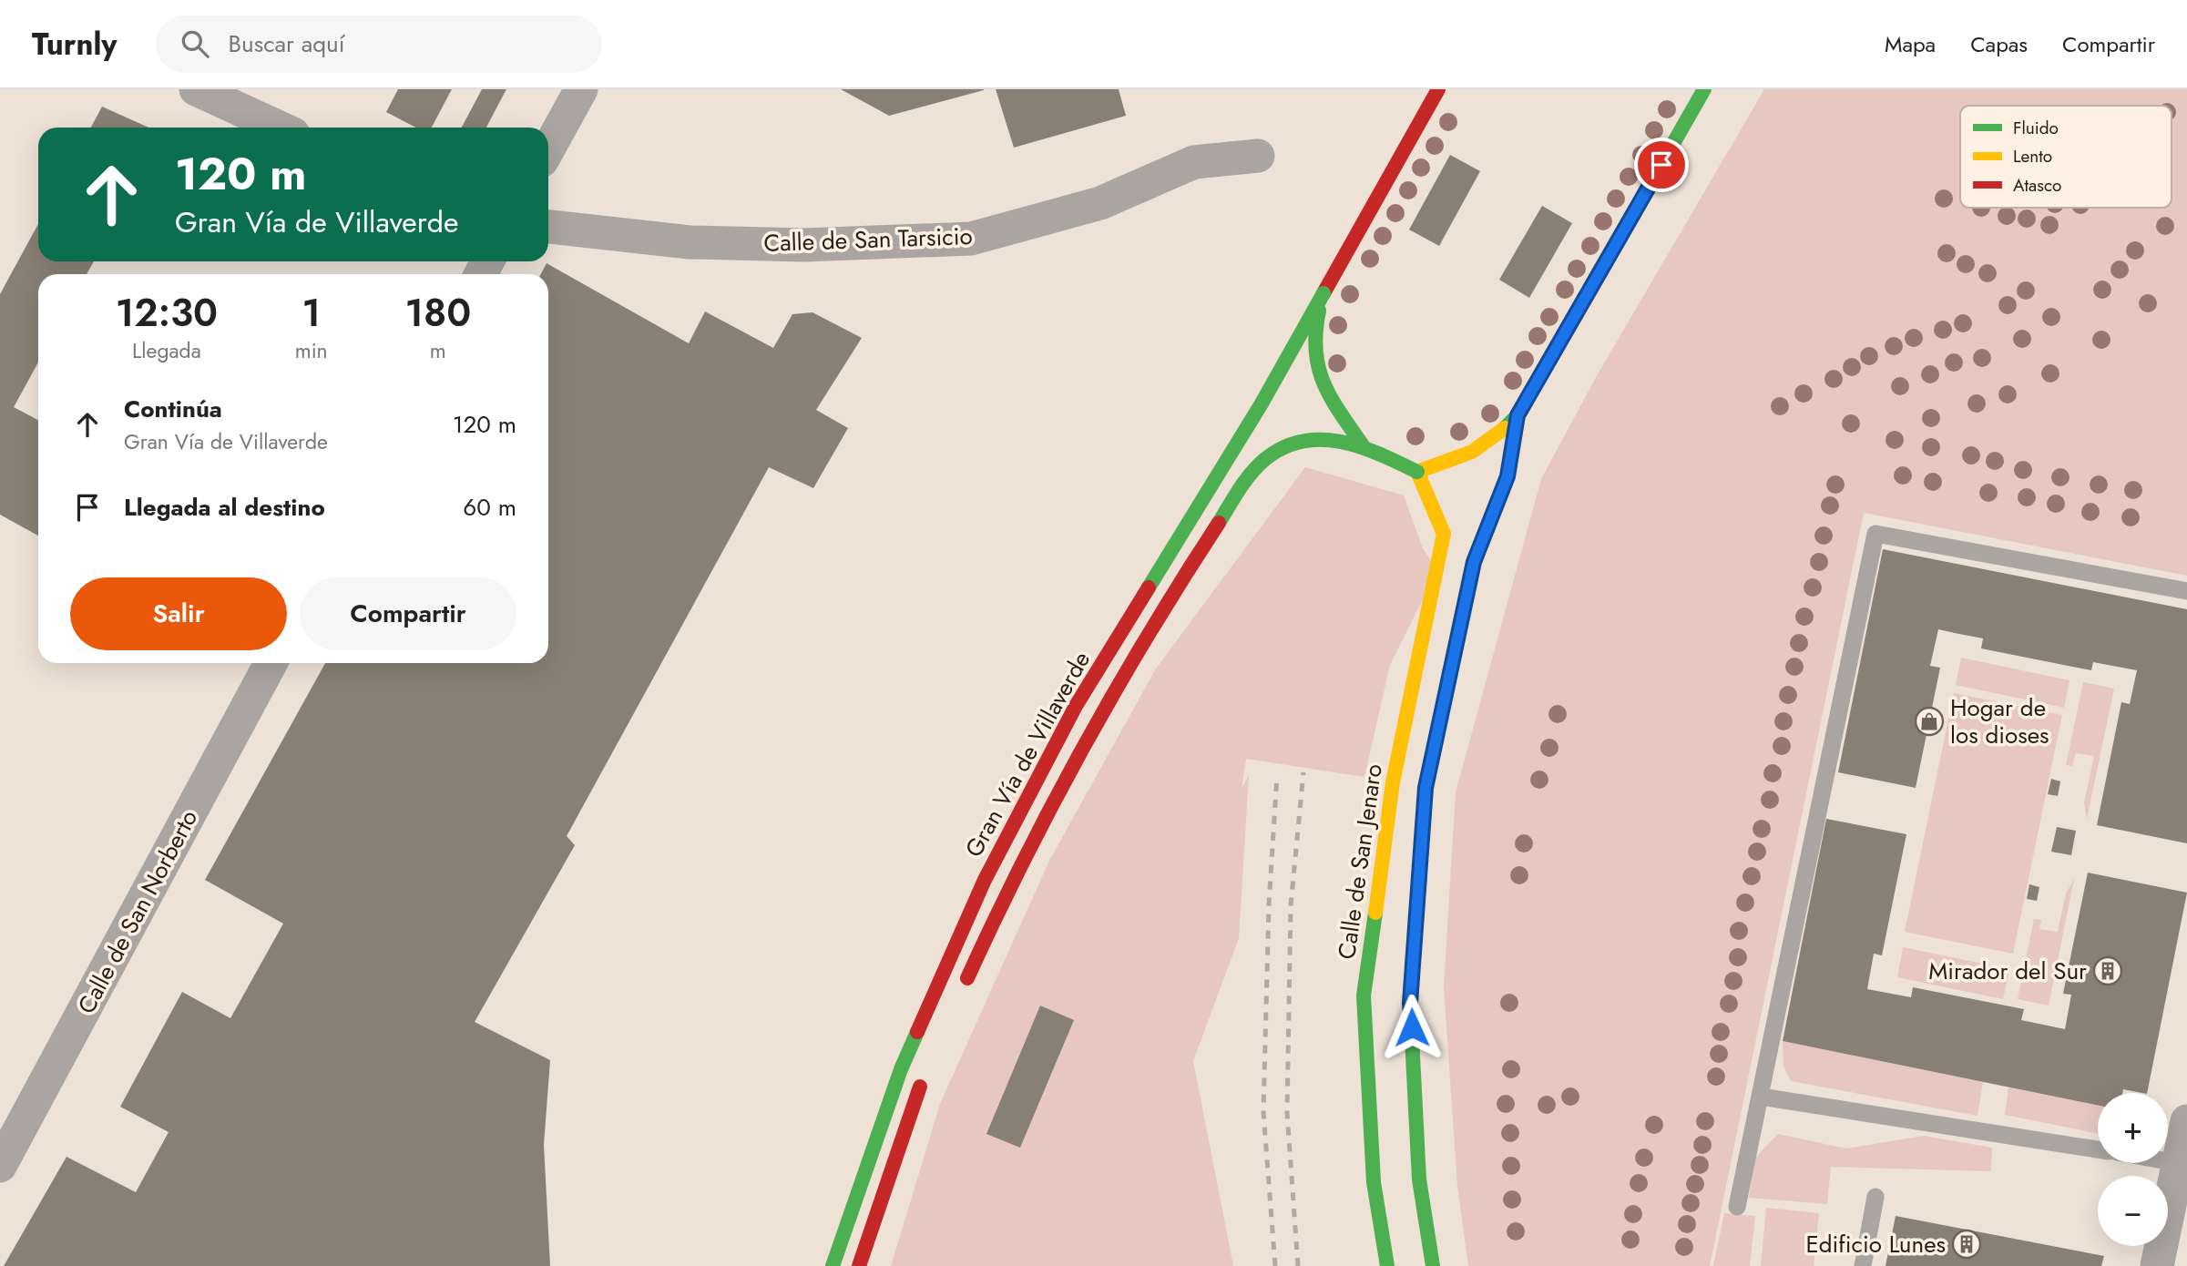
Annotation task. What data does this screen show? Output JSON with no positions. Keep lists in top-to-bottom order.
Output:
{
  "streets": {
    "street": [
      "Calle de San Tarsicio",
      "Gran Vía de Villaverde",
      "Calle de San Jenaro",
      "Calle de San Norberto"
    ]
  },
  "crossings": [
    ["Gran Vía de Villaverde", "Calle de San Jenaro"]
  ],
  "places": {
    "shop": ["Hogar de los dioses"],
    "building": ["Mirador del Sur", "Edificio Lunes"]
  },
  "legend": ["Fluido", "Lento", "Atasco"],
  "page": {
    "header": "Turnly",
    "search": "Buscar aquí",
    "nav": ["Mapa", "Capas", "Compartir"],
    "turn": ["120 m", "Gran Vía de Villaverde"],
    "eta": [
      "12:30",
      "Llegada",
      "1",
      "min",
      "180",
      "m"
    ],
    "list": [
      {
        "name": "Continúa",
        "note": "Gran Vía de Villaverde",
        "value": "120 m"
      },
      {
        "name": "Llegada al destino",
        "value": "60 m"
      }
    ],
    "buttons": ["Salir", "Compartir"],
    "map_buttons": ["+", "−"]
  }
}
